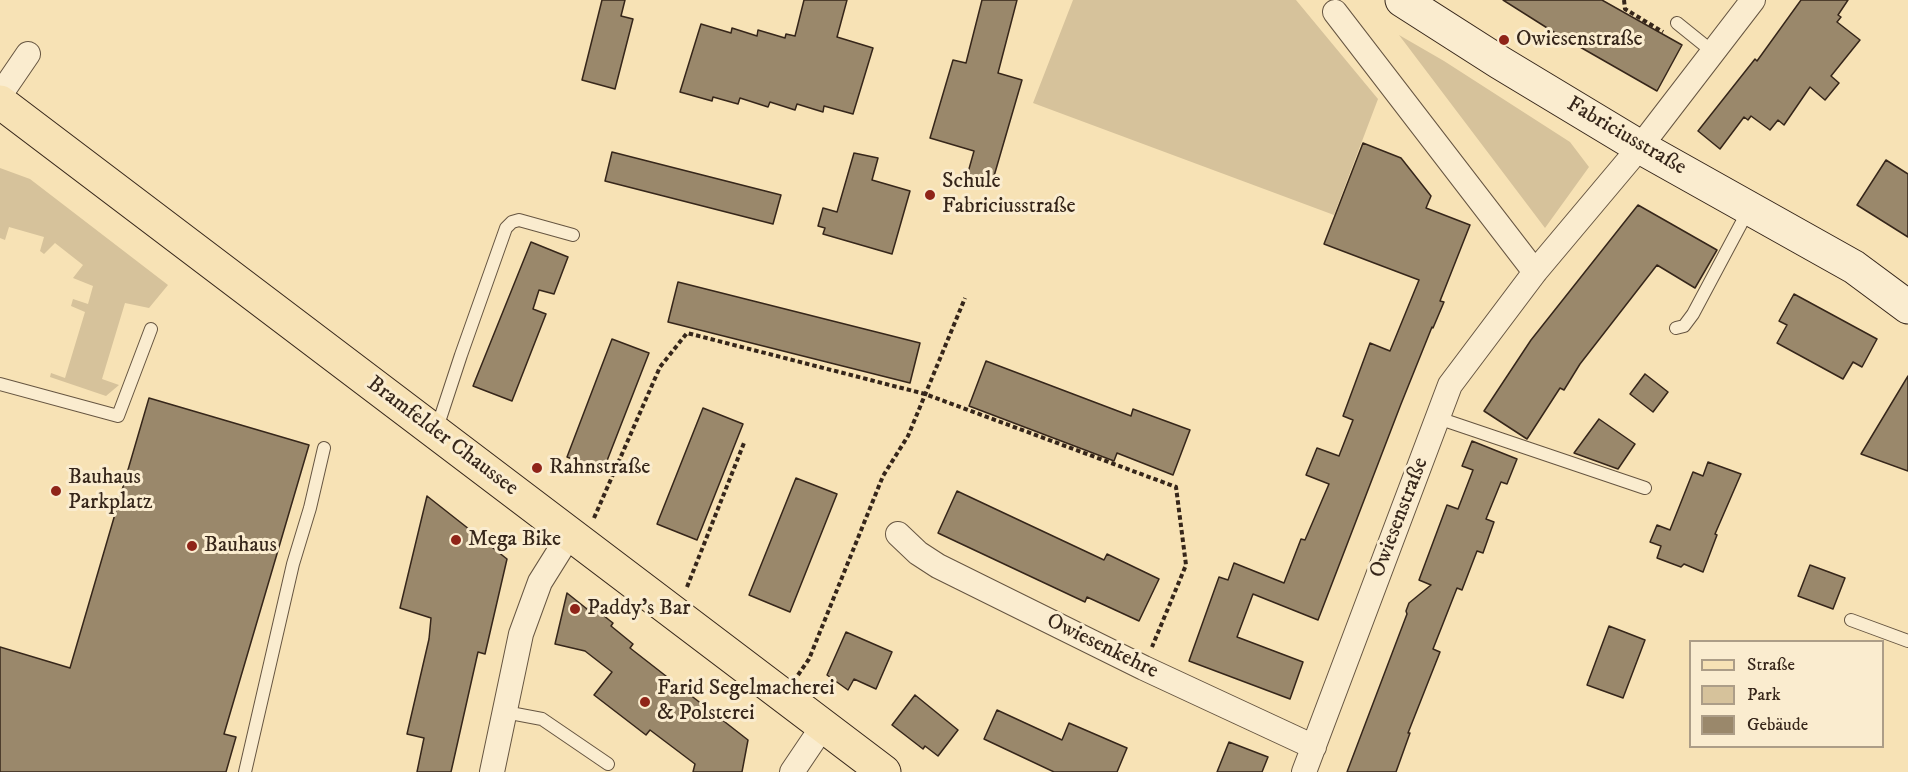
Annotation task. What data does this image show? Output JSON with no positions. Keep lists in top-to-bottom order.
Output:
{
  "streets": {
    "main road": ["Bramfelder Chaussee"],
    "street": ["Fabriciusstraße", "Owiesenstraße", "Owiesenkehre"]
  },
  "crossings": [
    ["Fabriciusstraße", "Owiesenstraße"],
    ["Owiesenstraße", "Owiesenkehre"]
  ],
  "places": [
    "Owiesenstraße",
    "Schule Fabriciusstraße",
    "Rahnstraße",
    "Bauhaus Parkplatz",
    "Mega Bike",
    "Bauhaus",
    "Paddy's Bar",
    "Farid Segelmacherei & Polsterei"
  ],
  "legend": ["Straße", "Park", "Gebäude"]
}
